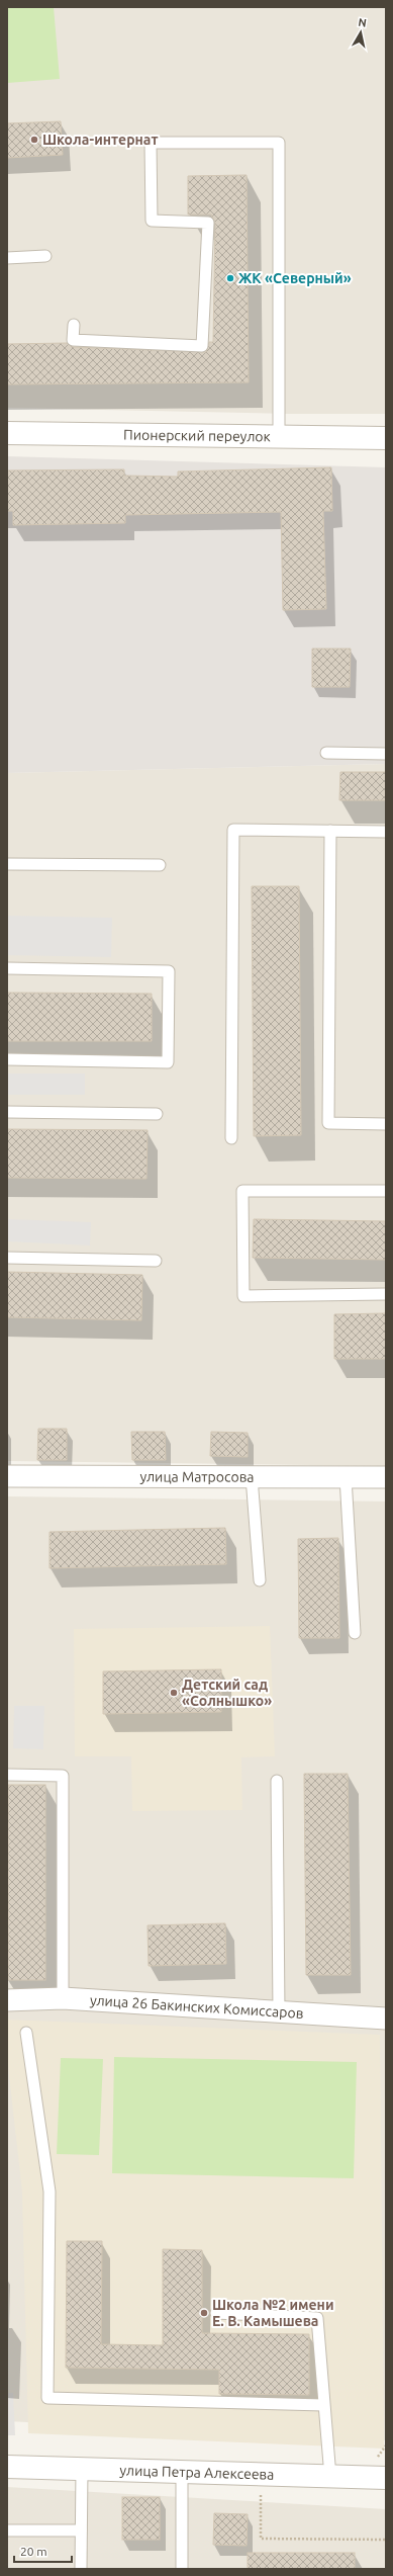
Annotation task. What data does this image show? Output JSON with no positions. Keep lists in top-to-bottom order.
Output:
{
  "streets": {
    "street": [
      "Пионерский переулок",
      "улица Матросова",
      "улица 26 Бакинских Комиссаров",
      "улица Петра Алексеева"
    ]
  },
  "places": [
    "Школа-интернат",
    "ЖК «Северный»",
    "Детский сад «Солнышко»",
    "Школа №2 имени Е. В. Камышева"
  ],
  "scale_bar": "20 m",
  "north": "top"
}
